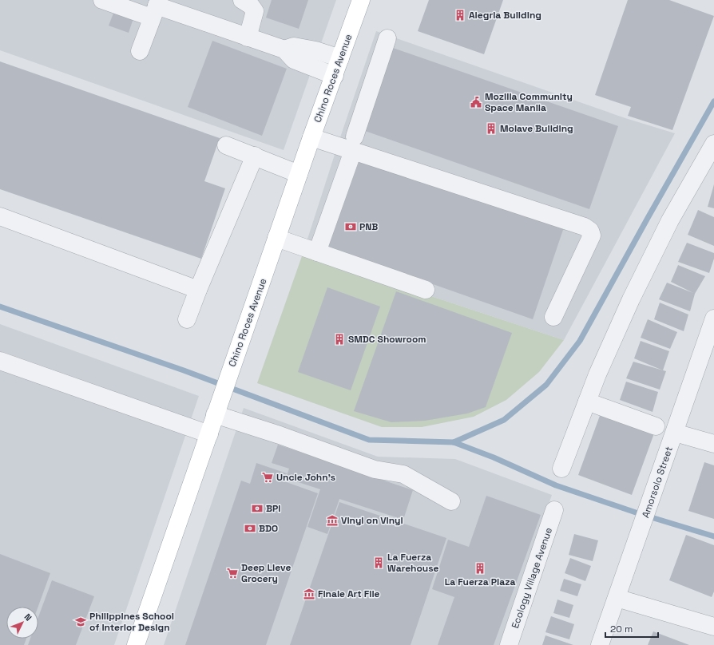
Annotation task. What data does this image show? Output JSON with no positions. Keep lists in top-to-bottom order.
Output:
{
  "streets": {
    "main road": ["Chino Roces Avenue"],
    "street": ["Amorsolo Street", "Ecology Village Avenue"]
  },
  "places": {
    "building": [
      "Alegria Building",
      "Molave Building",
      "SMDC Showroom",
      "La Fuerza Warehouse",
      "La Fuerza Plaza"
    ],
    "public building": ["Mozilla Community Space Manila"],
    "bank": ["PNB", "BPI", "BDO"],
    "supermarket": ["Uncle John's", "Deep Lieve Grocery"],
    "museum": ["Vinyl on Vinyl", "Finale Art File"],
    "school or university": ["Philippines School of Interior Design"]
  },
  "scale_bar": "20 m",
  "north": "top right"
}
